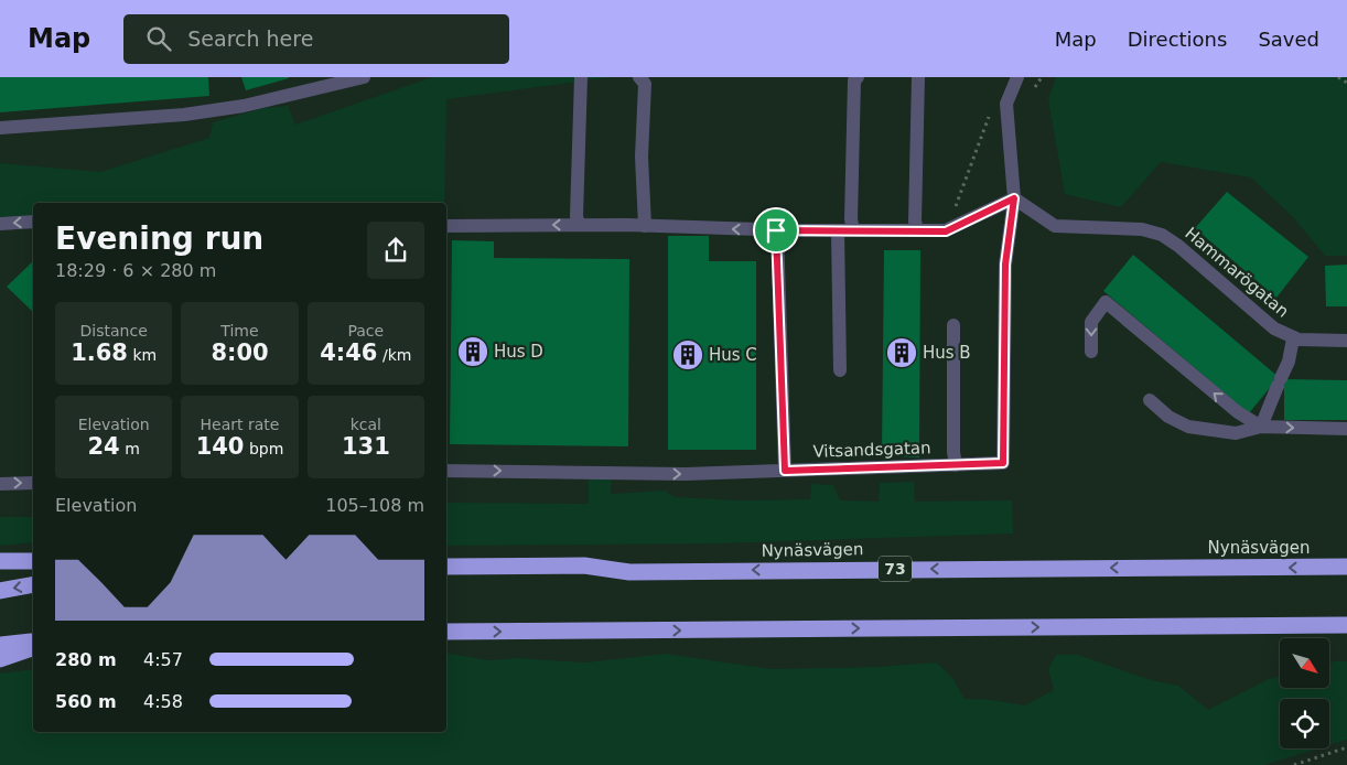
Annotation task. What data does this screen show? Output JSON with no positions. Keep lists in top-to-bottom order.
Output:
{
  "streets": {
    "highway": ["Nynäsvägen", "73"],
    "street": ["Hammarögatan", "Vitsandsgatan"]
  },
  "crossings": [
    ["Hammarögatan", "Vitsandsgatan"]
  ],
  "one_way": ["Vitsandsgatan"],
  "places": {
    "building": ["Hus D", "Hus B", "Hus C"]
  },
  "north": "bottom right",
  "page": {
    "header": "Map",
    "search": "Search here",
    "nav": ["Map", "Directions", "Saved"],
    "heading": ["Evening run", "18:29 · 6 × 280 m"],
    "stats": [
      ["Distance", "1.68 km"],
      ["Time", "8:00"],
      ["Pace", "4:46 /km"],
      ["Elevation", "24 m"],
      ["Heart rate", "140 bpm"],
      ["kcal", "131"]
    ],
    "chart": ["Elevation", "105–108 m"],
    "list": [
      {
        "name": "280 m",
        "note": "4:57"
      },
      {
        "name": "560 m",
        "note": "4:58"
      }
    ]
  }
}
